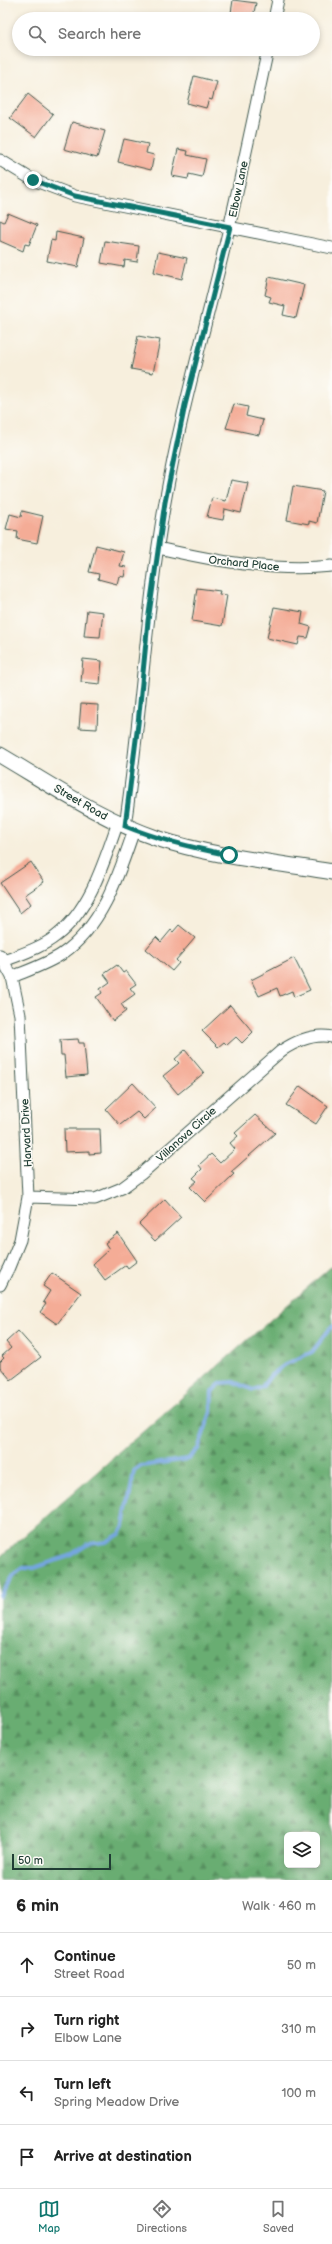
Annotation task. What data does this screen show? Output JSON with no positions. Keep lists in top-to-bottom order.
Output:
{
  "streets": {
    "main road": ["Street Road"],
    "street": [
      "Elbow Lane",
      "Orchard Place",
      "Harvard Drive",
      "Villanova Circle"
    ]
  },
  "crossings": [
    ["Elbow Lane", "Orchard Place"],
    ["Elbow Lane", "Street Road"],
    ["Elbow Lane", "Harvard Drive"],
    ["Street Road", "Harvard Drive"],
    ["Harvard Drive", "Villanova Circle"]
  ],
  "scale_bar": "50 m",
  "page": {
    "search": "Search here",
    "scale": "50 m",
    "heading": ["6 min", "Walk · 460 m"],
    "list": [
      ["Continue", "Street Road", "50 m"],
      ["Turn right", "Elbow Lane", "310 m"],
      ["Turn left", "Spring Meadow Drive", "100 m"],
      "Arrive at destination"
    ],
    "nav": ["Map", "Directions", "Saved"]
  }
}
